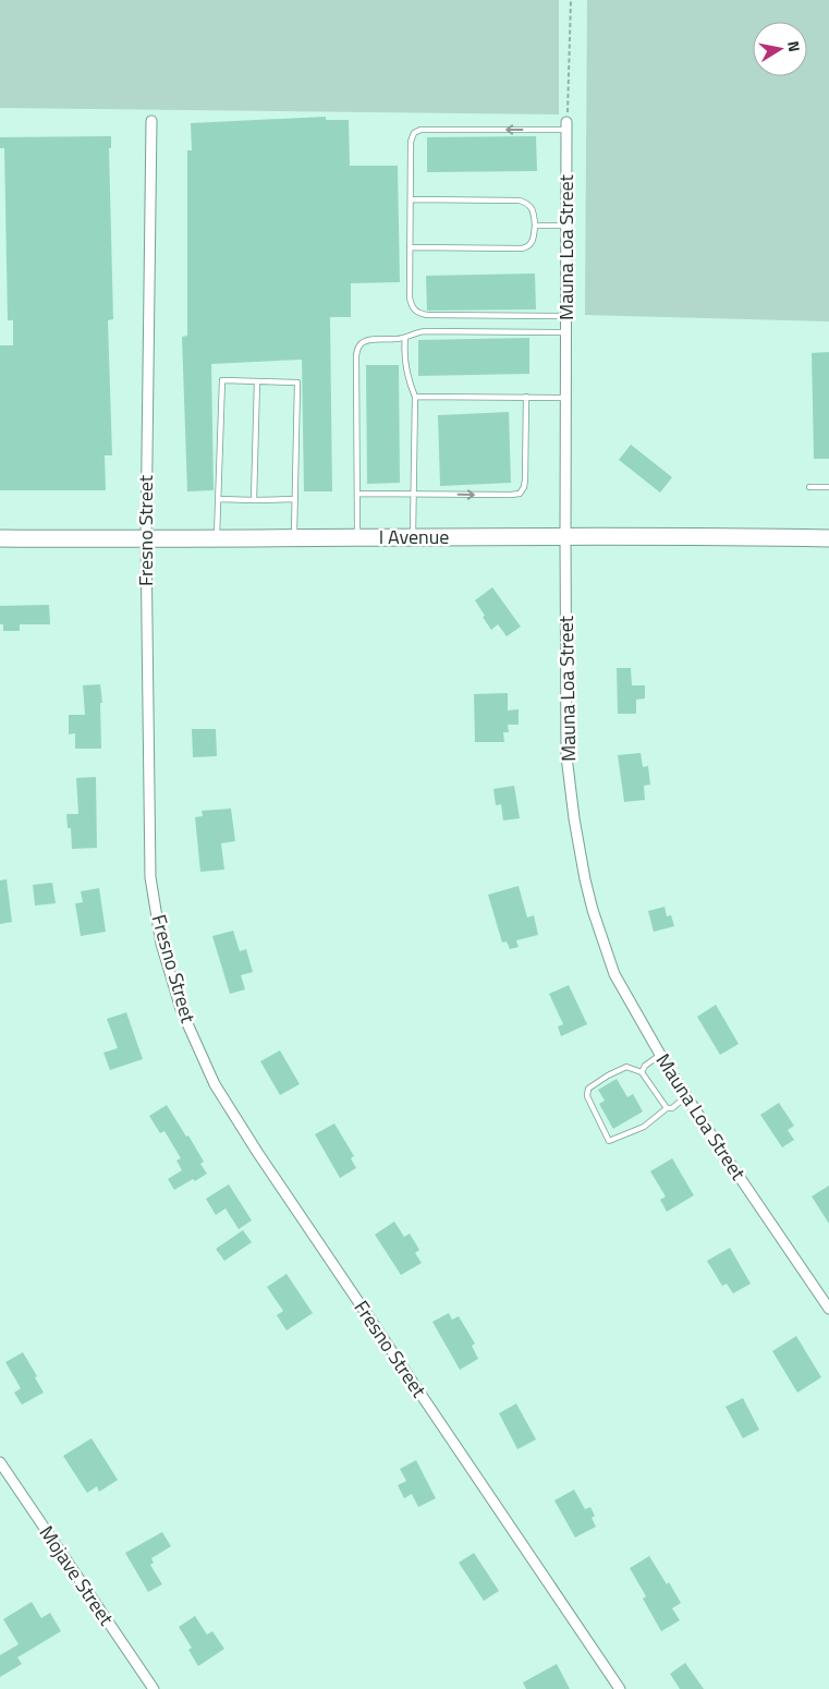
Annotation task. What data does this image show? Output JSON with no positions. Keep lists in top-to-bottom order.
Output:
{
  "streets": {
    "main road": ["I Avenue"],
    "street": ["Mauna Loa Street", "Fresno Street", "Mojave Street"]
  },
  "crossings": [
    ["Mauna Loa Street", "I Avenue"],
    ["Fresno Street", "I Avenue"]
  ],
  "north": "right"
}
